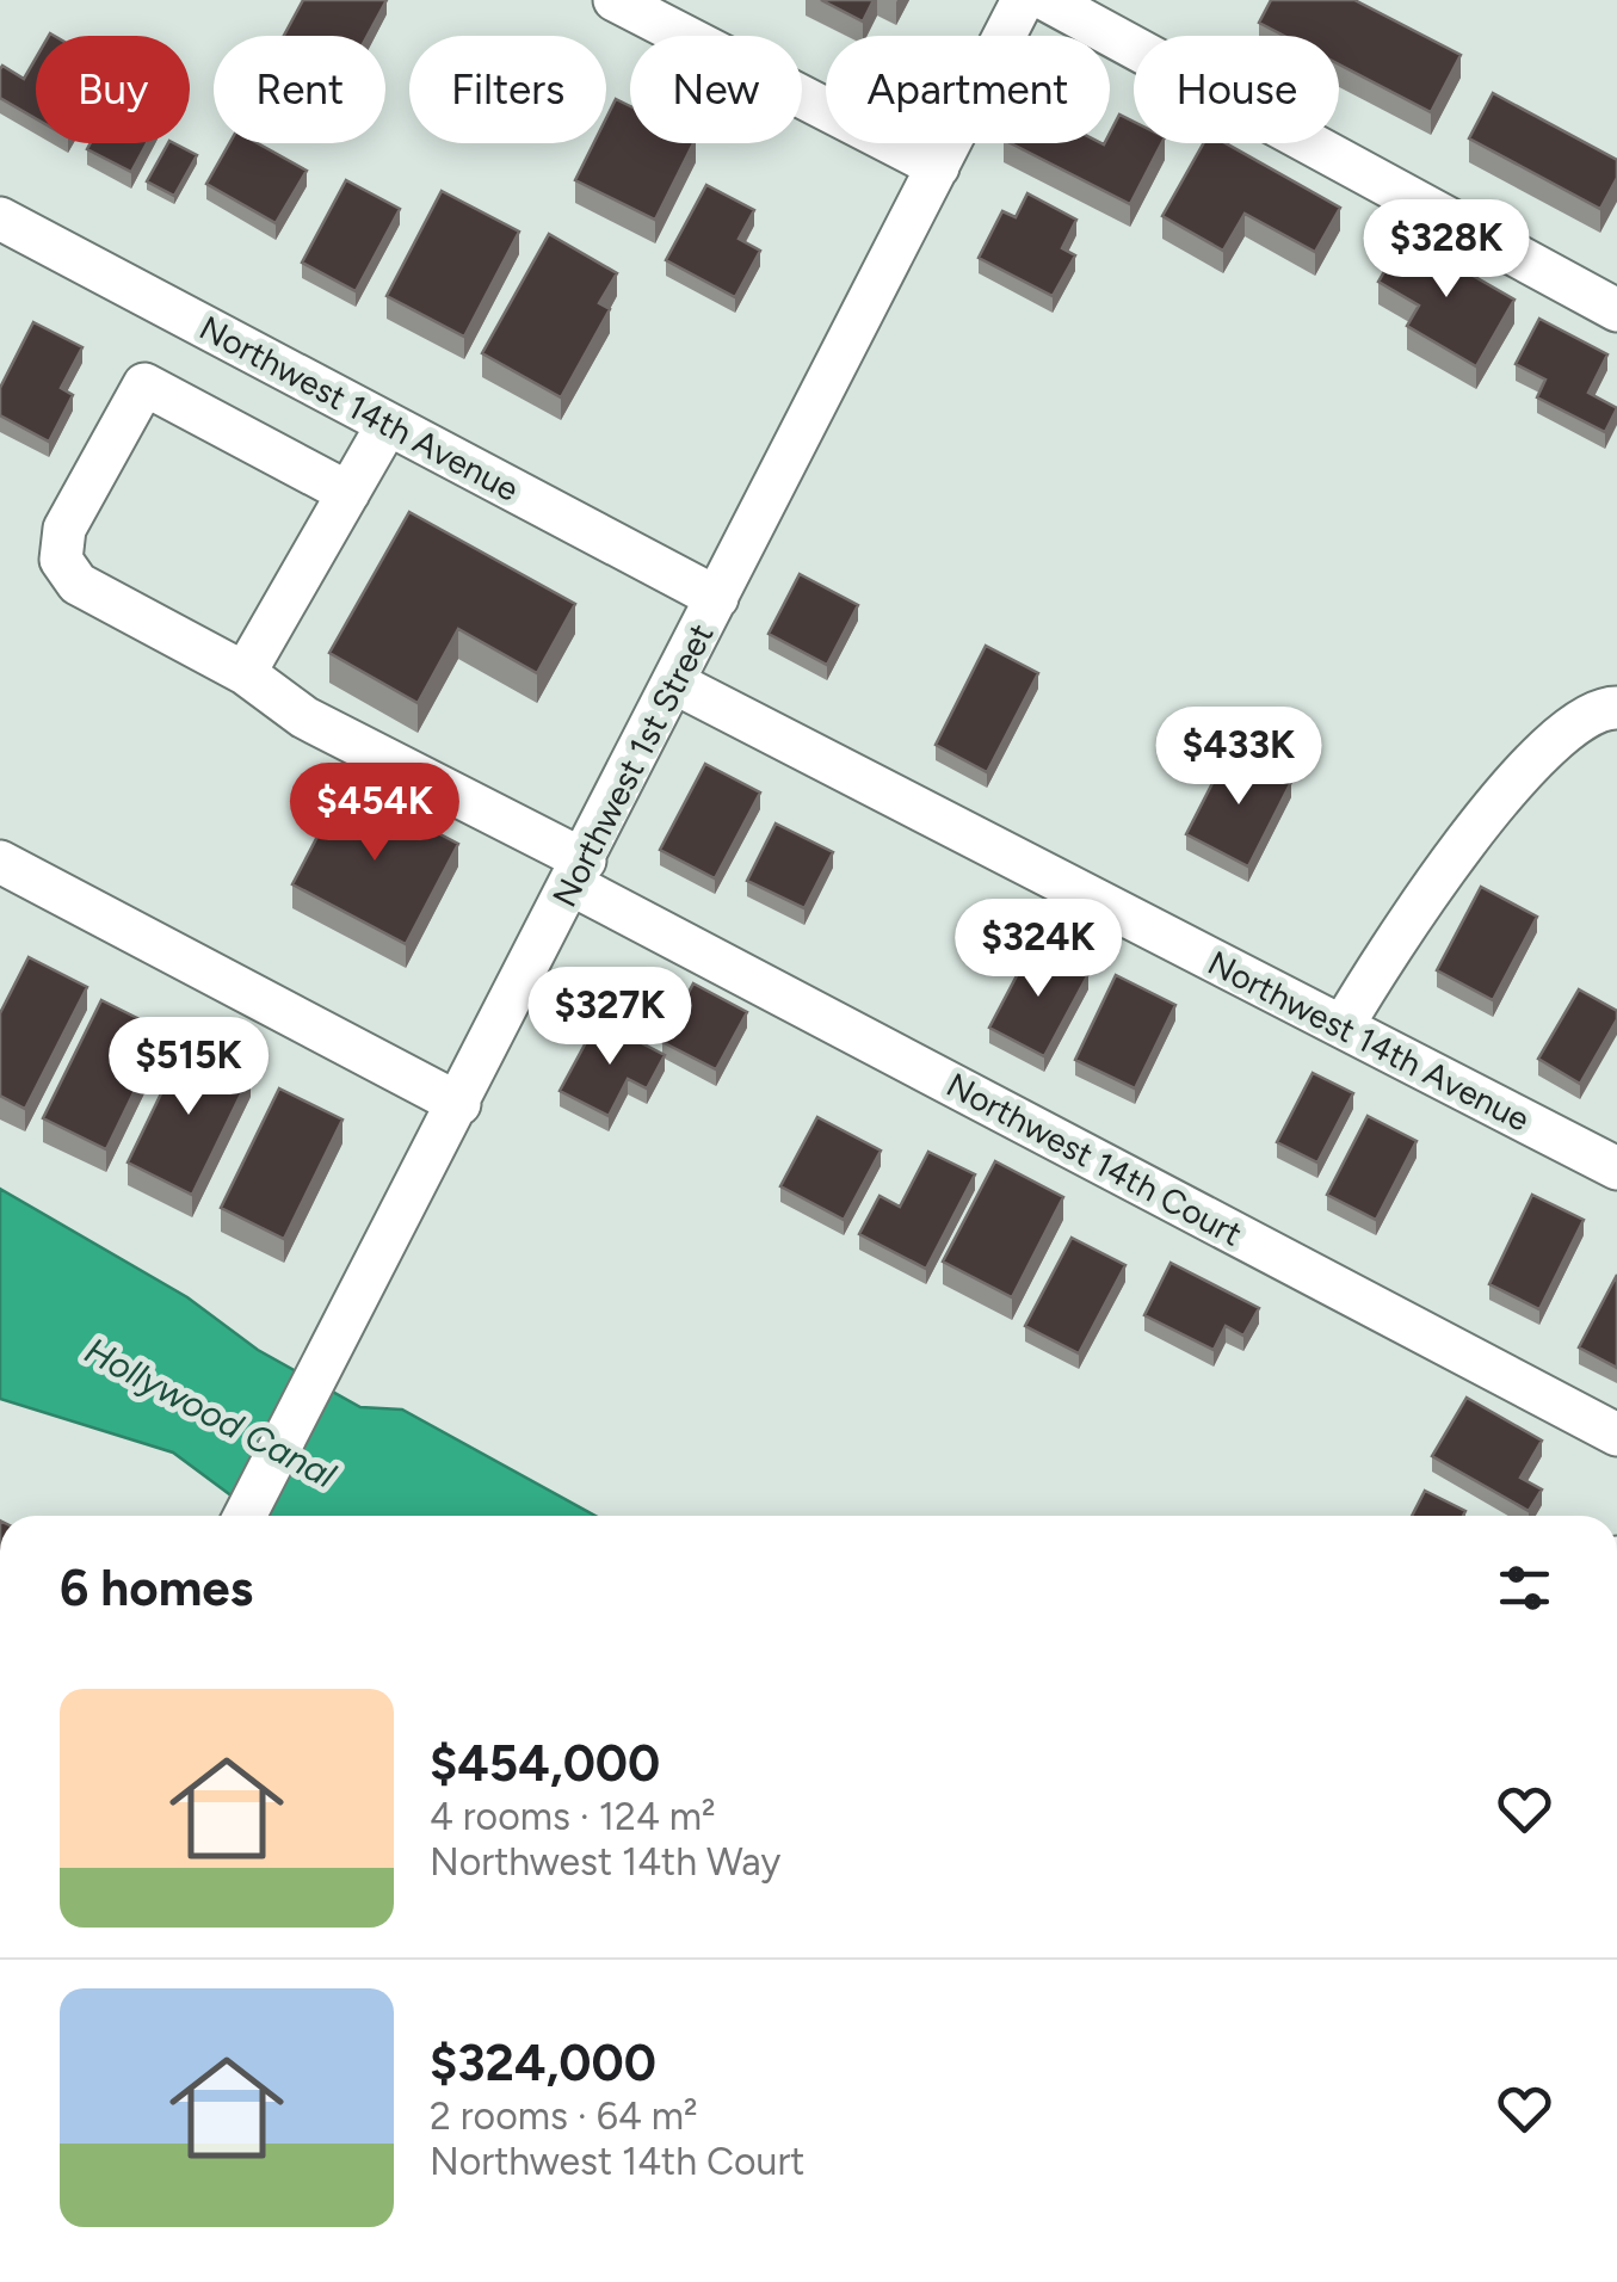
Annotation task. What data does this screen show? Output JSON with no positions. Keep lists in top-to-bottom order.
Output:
{
  "streets": {
    "street": ["Northwest 14th Avenue", "Northwest 1st Street", "Northwest 14th Court"]
  },
  "crossings": [
    ["Northwest 14th Avenue", "Northwest 1st Street"],
    ["Northwest 1st Street", "Northwest 14th Court"]
  ],
  "water": ["Hollywood Canal"],
  "page": {
    "chip": [
      "Buy",
      "Rent",
      "Filters",
      "New",
      "Apartment",
      "House"
    ],
    "price": [
      "$328K",
      "$433K",
      "$454K",
      "$324K",
      "$327K",
      "$515K"
    ],
    "heading": "6 homes",
    "list": [
      {
        "name": "$454,000",
        "note": "4 rooms · 124 m² · Northwest 14th Way"
      },
      {
        "name": "$324,000",
        "note": "2 rooms · 64 m² · Northwest 14th Court"
      }
    ]
  }
}
